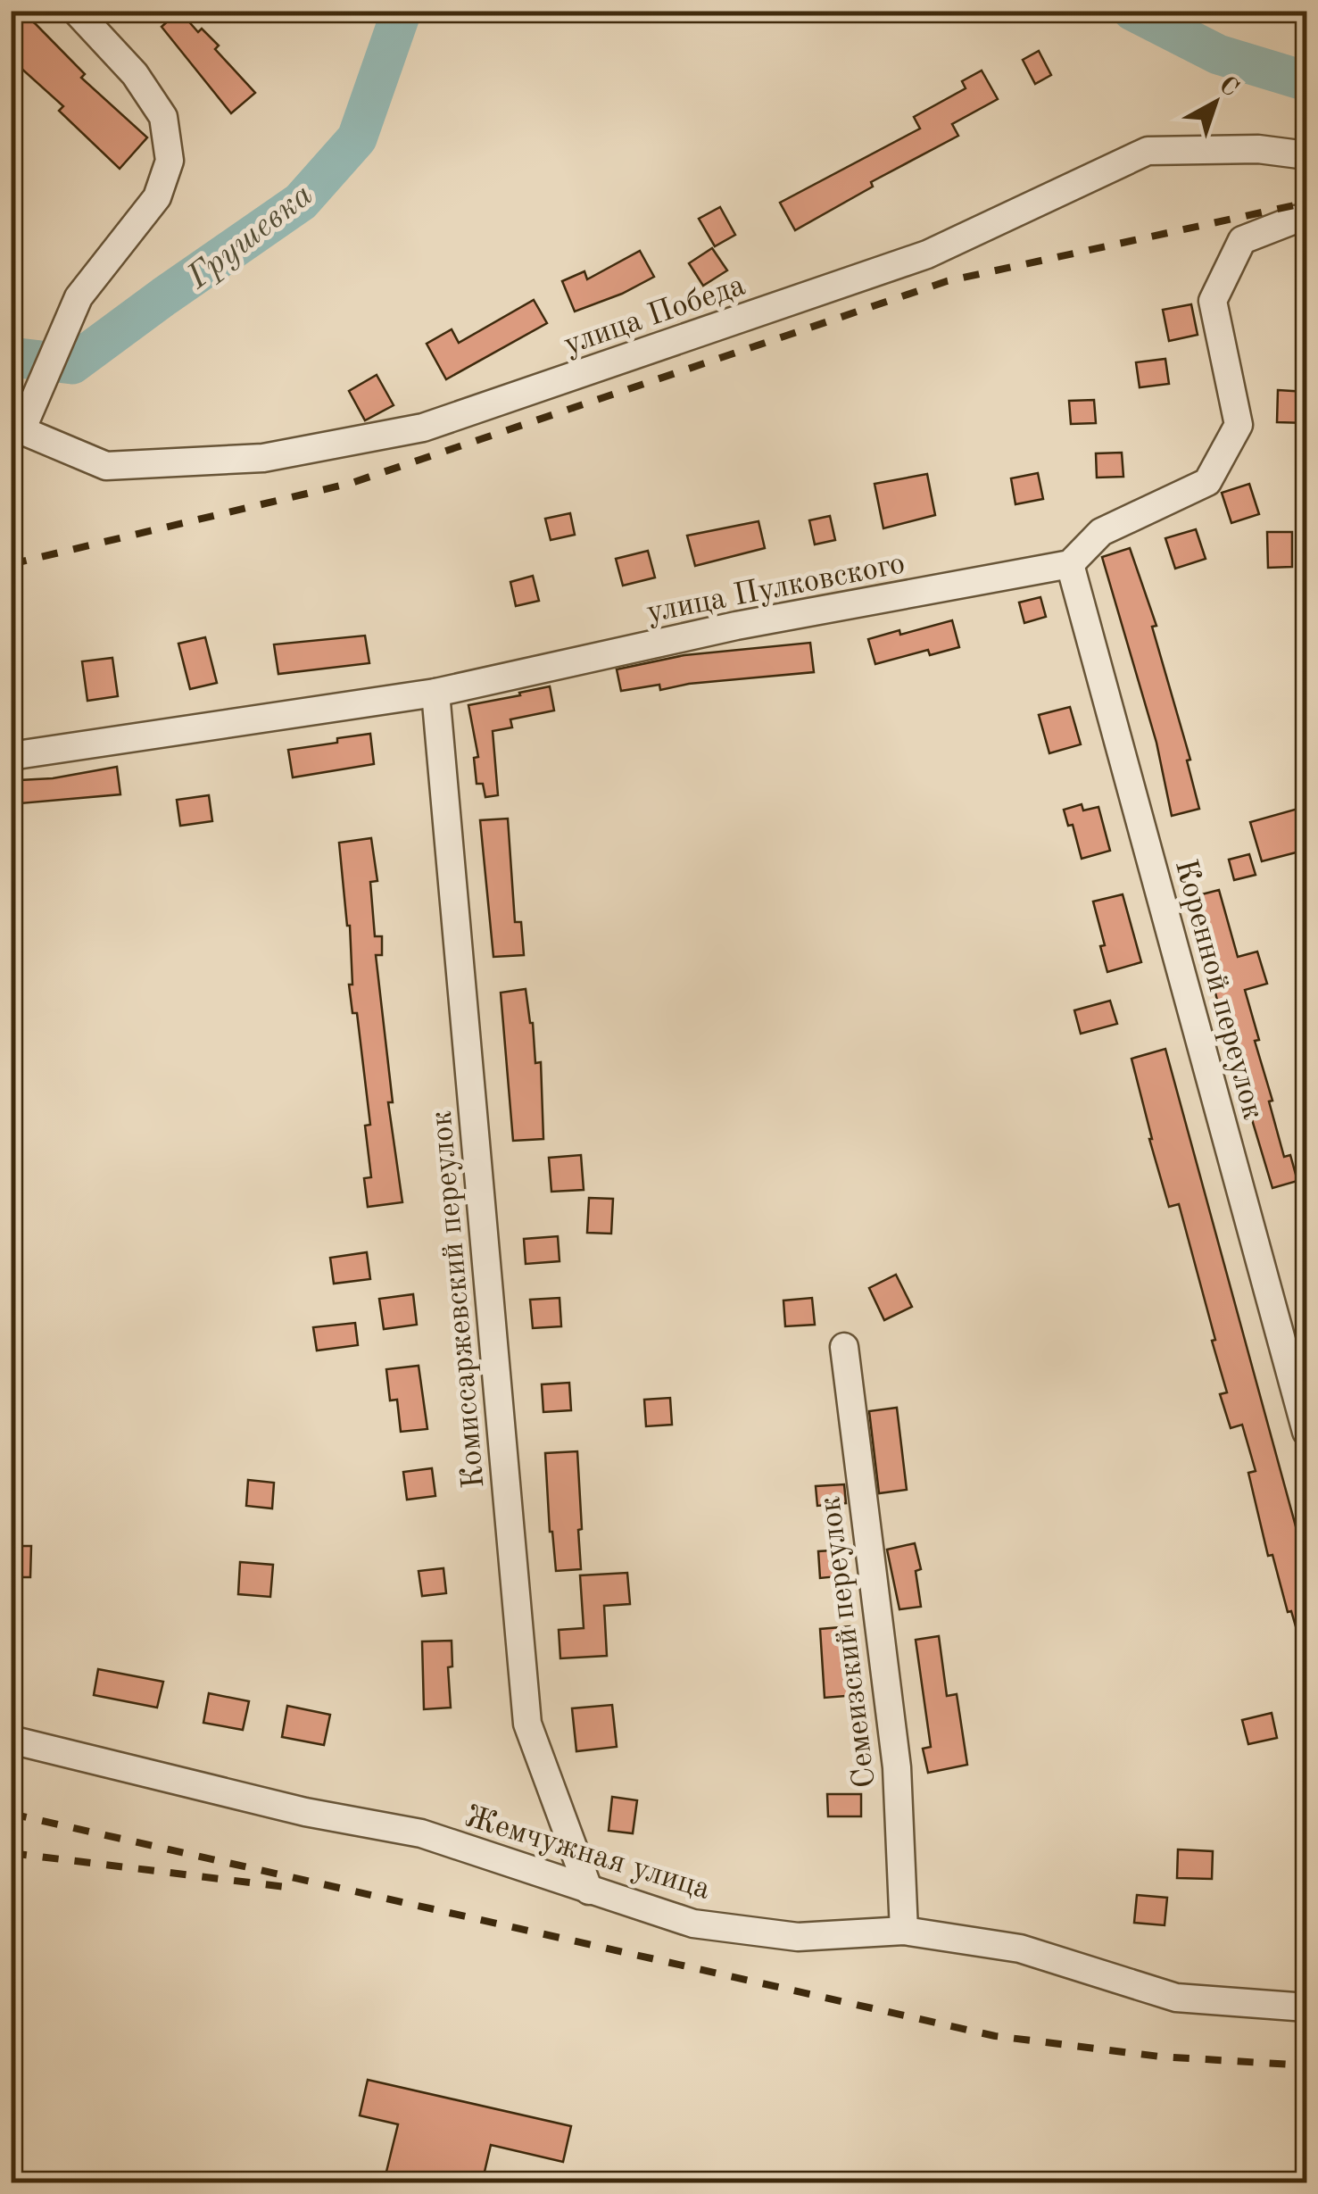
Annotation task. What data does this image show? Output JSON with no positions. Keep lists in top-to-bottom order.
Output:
{
  "streets": {
    "street": [
      "улица Победа",
      "улица Пулковского",
      "Коренной переулок",
      "Комиссаржевский переулок",
      "Семеизский переулок",
      "Жемчужная улица"
    ]
  },
  "crossings": [
    ["улица Пулковского", "Коренной переулок"],
    ["улица Пулковского", "Комиссаржевский переулок"],
    ["Комиссаржевский переулок", "Жемчужная улица"],
    ["Семеизский переулок", "Жемчужная улица"]
  ],
  "water": ["Грушевка"],
  "north": "top right"
}
